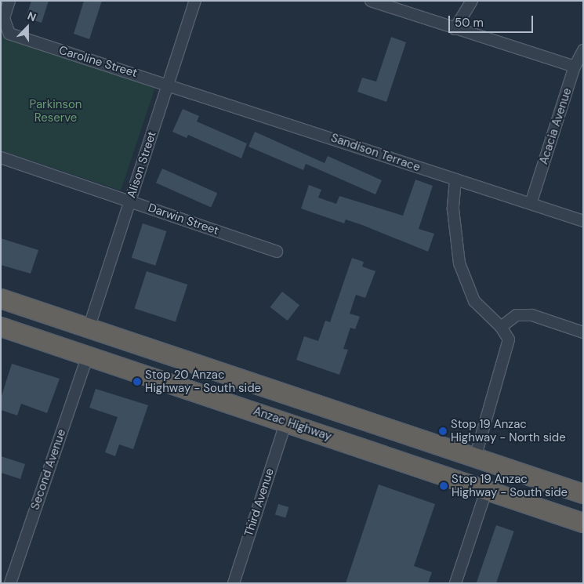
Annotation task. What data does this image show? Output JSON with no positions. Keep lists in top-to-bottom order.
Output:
{
  "streets": {
    "highway": ["Anzac Highway"],
    "street": [
      "Caroline Street",
      "Acacia Avenue",
      "Sandison Terrace",
      "Alison Street",
      "Darwin Street",
      "Second Avenue",
      "Third Avenue"
    ]
  },
  "crossings": [
    ["Caroline Street", "Sandison Terrace"],
    ["Caroline Street", "Alison Street"],
    ["Acacia Avenue", "Sandison Terrace"],
    ["Sandison Terrace", "Alison Street"],
    ["Alison Street", "Darwin Street"],
    ["Anzac Highway", "Second Avenue"],
    ["Anzac Highway", "Third Avenue"]
  ],
  "parks": ["Parkinson Reserve"],
  "places": ["Stop 20 Anzac Highway - South side", "Stop 19 Anzac Highway - North side", "Stop 19 Anzac Highway - South side"],
  "scale_bar": "50 m",
  "north": "top"
}
